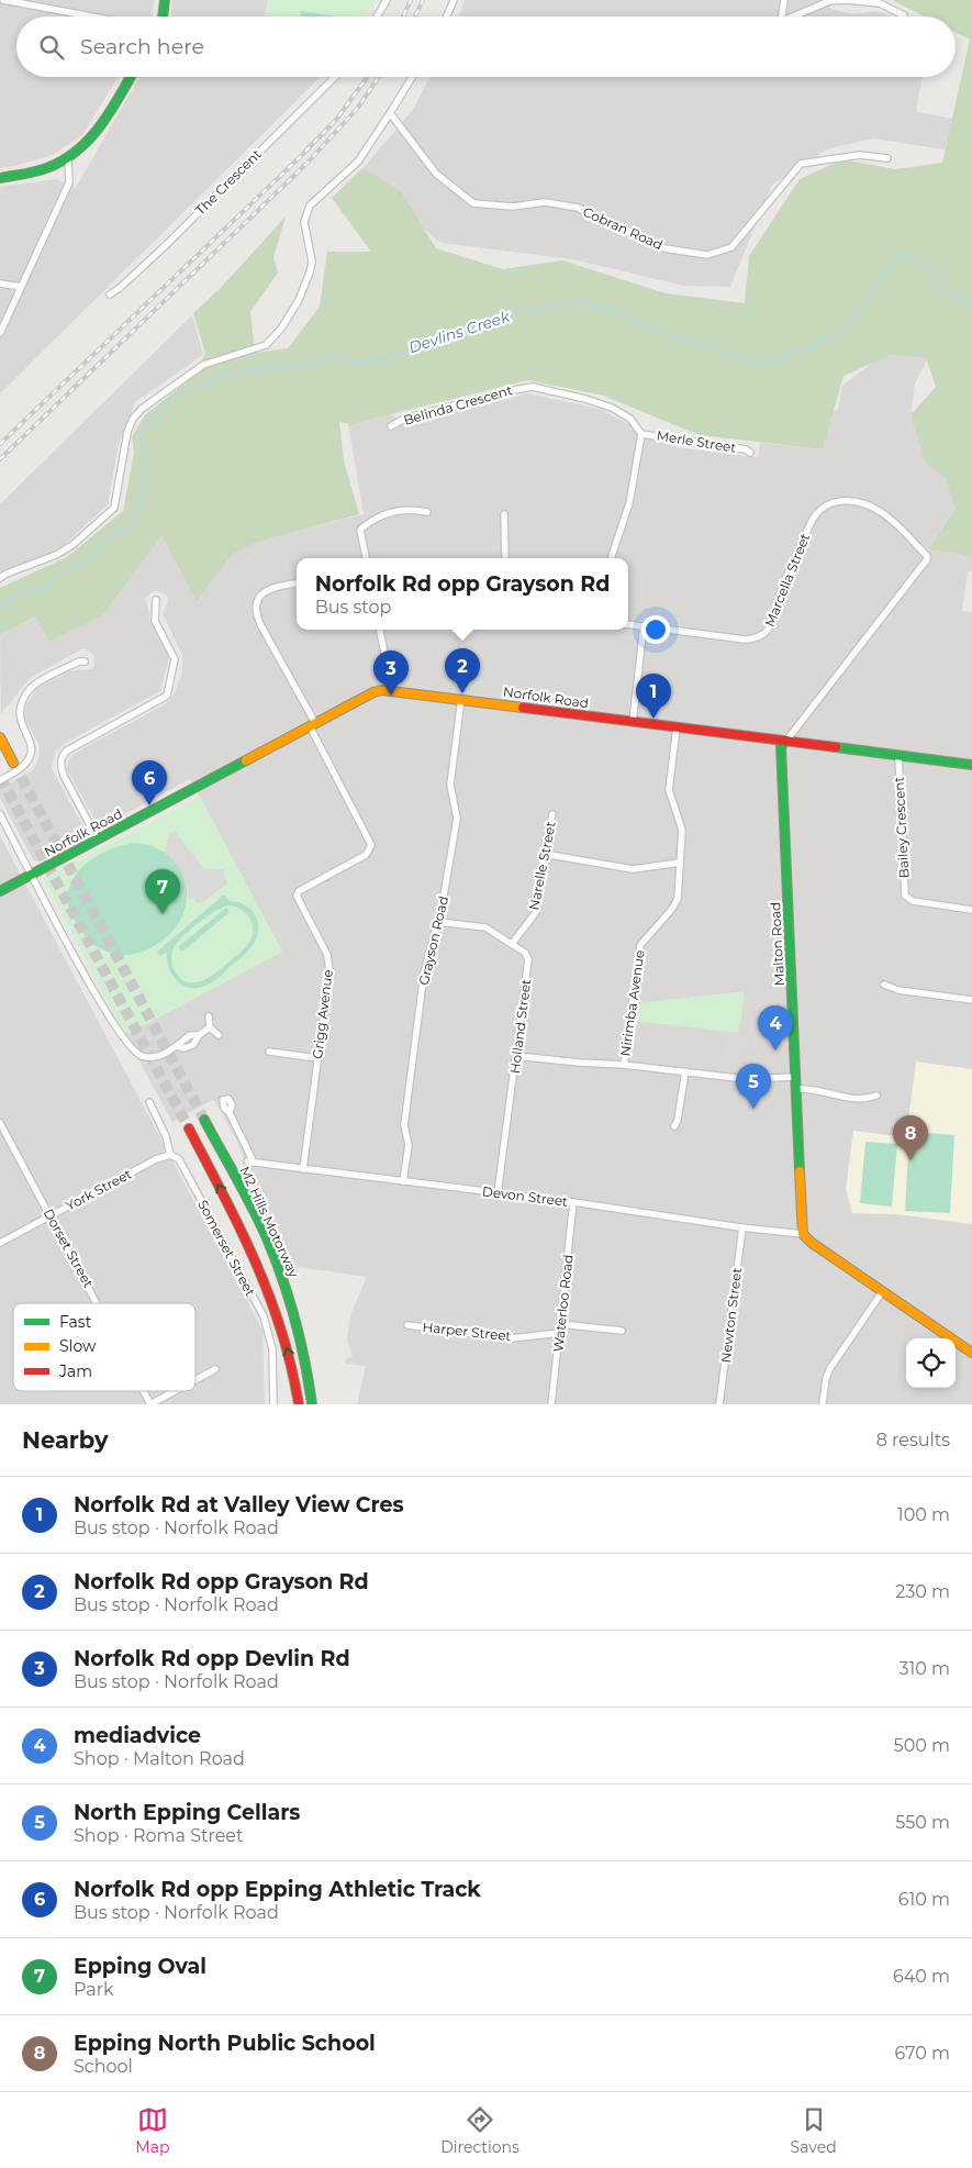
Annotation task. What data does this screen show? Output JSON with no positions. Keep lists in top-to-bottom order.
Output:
{
  "streets": {
    "main road": ["Norfolk Road", "Malton Road", "M2 Hills Motorway"],
    "street": [
      "The Crescent",
      "Cobran Road",
      "Belinda Crescent",
      "Merle Street",
      "Marcella Street",
      "Bailey Crescent",
      "Narelle Street",
      "Grayson Road",
      "Nirimba Avenue",
      "Grigg Avenue",
      "Holland Street",
      "York Street",
      "Devon Street",
      "Dorset Street",
      "Somerset Street",
      "Waterloo Road",
      "Newton Street",
      "Harper Street"
    ]
  },
  "crossings": [
    ["Belinda Crescent", "Merle Street"],
    ["Marcella Street", "Norfolk Road"],
    ["Marcella Street", "Malton Road"],
    ["Norfolk Road", "Bailey Crescent"],
    ["Norfolk Road", "Grayson Road"],
    ["Norfolk Road", "Malton Road"],
    ["Norfolk Road", "Nirimba Avenue"],
    ["Norfolk Road", "Grigg Avenue"],
    ["Narelle Street", "Holland Street"],
    ["Grayson Road", "Holland Street"],
    ["Grayson Road", "Devon Street"],
    ["Malton Road", "Devon Street"],
    ["Grigg Avenue", "Devon Street"],
    ["Holland Street", "Devon Street"],
    ["York Street", "Dorset Street"],
    ["York Street", "Somerset Street"],
    ["Devon Street", "Waterloo Road"],
    ["Devon Street", "Newton Street"],
    ["Waterloo Road", "Harper Street"]
  ],
  "water": ["Devlins Creek"],
  "legend": ["Fast", "Slow", "Jam"],
  "page": {
    "search": "Search here",
    "popup": ["Norfolk Rd opp Grayson Rd", "Bus stop"],
    "pins": [
      "2",
      "3",
      "1",
      "6",
      "7",
      "4",
      "5",
      "8"
    ],
    "heading": ["Nearby", "8 results"],
    "list": [
      {
        "mark": "1",
        "name": "Norfolk Rd at Valley View Cres",
        "note": "Bus stop · Norfolk Road",
        "value": "100 m"
      },
      {
        "mark": "2",
        "name": "Norfolk Rd opp Grayson Rd",
        "note": "Bus stop · Norfolk Road",
        "value": "230 m"
      },
      {
        "mark": "3",
        "name": "Norfolk Rd opp Devlin Rd",
        "note": "Bus stop · Norfolk Road",
        "value": "310 m"
      },
      {
        "mark": "4",
        "name": "mediadvice",
        "note": "Shop · Malton Road",
        "value": "500 m"
      },
      {
        "mark": "5",
        "name": "North Epping Cellars",
        "note": "Shop · Roma Street",
        "value": "550 m"
      },
      {
        "mark": "6",
        "name": "Norfolk Rd opp Epping Athletic Track",
        "note": "Bus stop · Norfolk Road",
        "value": "610 m"
      },
      {
        "mark": "7",
        "name": "Epping Oval",
        "note": "Park",
        "value": "640 m"
      },
      {
        "mark": "8",
        "name": "Epping North Public School",
        "note": "School",
        "value": "670 m"
      }
    ],
    "nav": ["Map", "Directions", "Saved"]
  }
}
